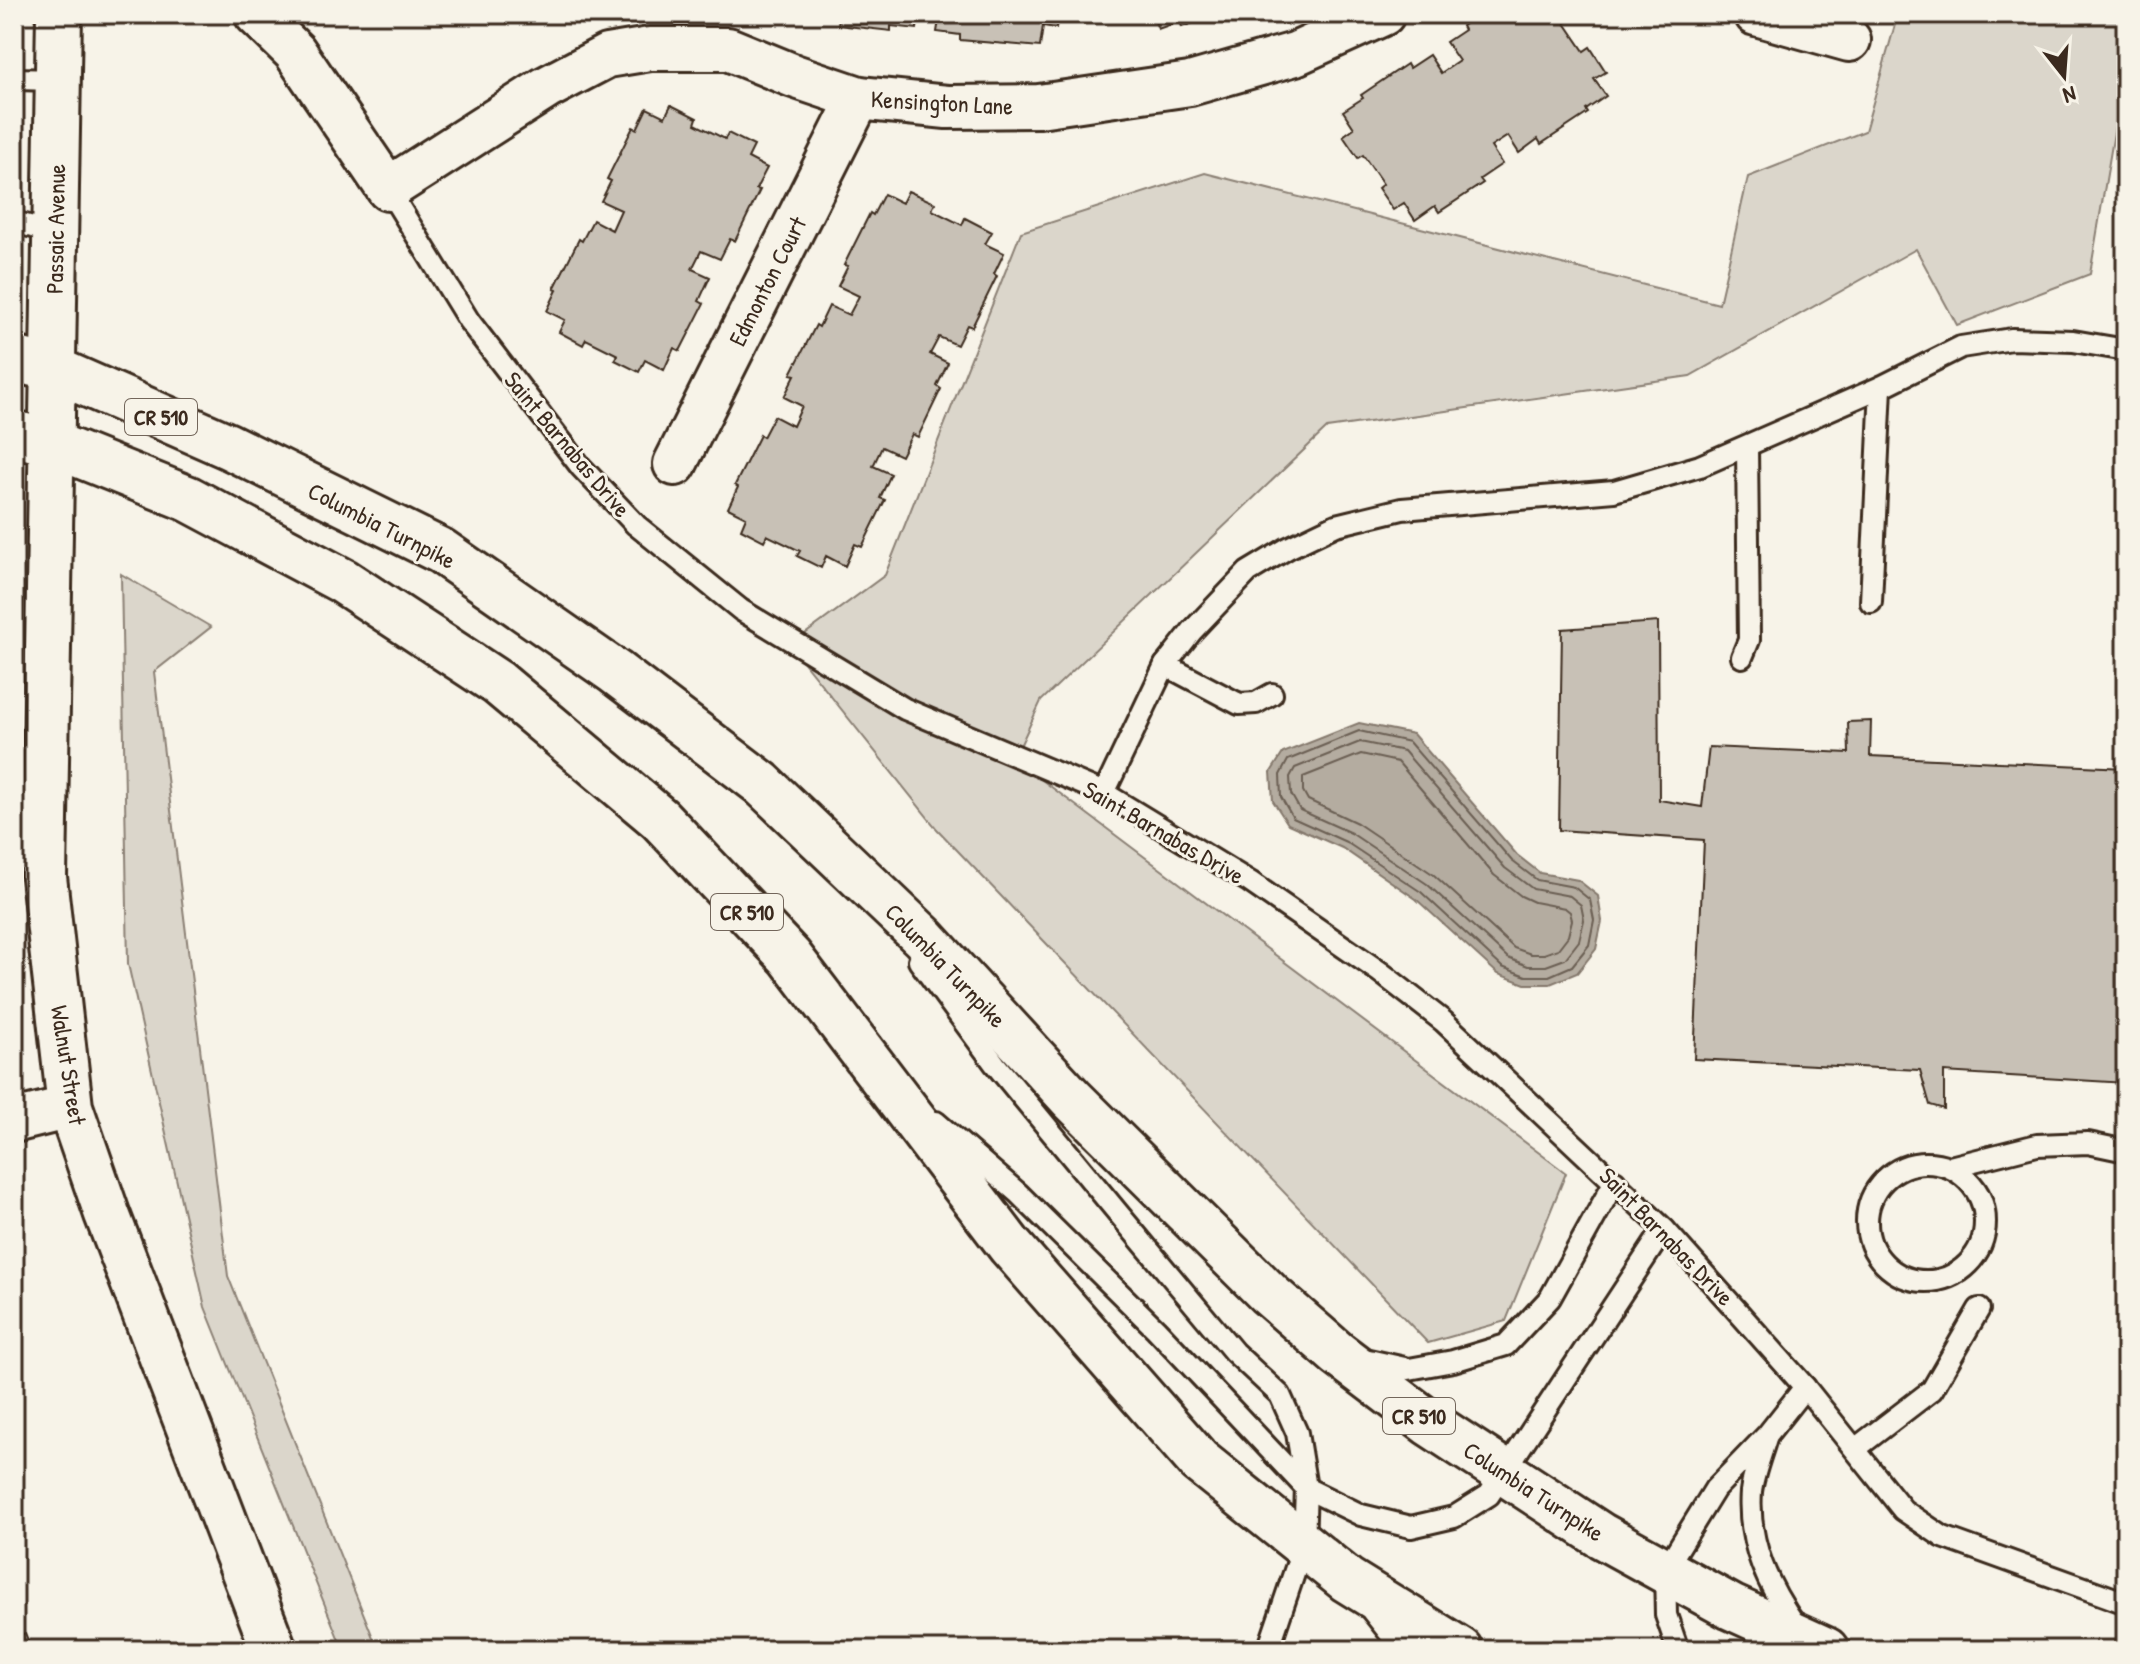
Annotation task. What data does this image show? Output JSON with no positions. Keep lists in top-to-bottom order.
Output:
{
  "streets": {
    "main road": [
      "Passaic Avenue",
      "CR 510",
      "Columbia Turnpike",
      "Walnut Street"
    ],
    "street": ["Kensington Lane", "Edmonton Court", "Saint Barnabas Drive"]
  },
  "crossings": [
    ["Kensington Lane", "Edmonton Court"],
    ["Kensington Lane", "Saint Barnabas Drive"],
    ["Passaic Avenue", "CR 510"],
    ["Passaic Avenue", "Columbia Turnpike"],
    ["Passaic Avenue", "Walnut Street"],
    ["CR 510", "Walnut Street"]
  ],
  "north": "bottom"
}
